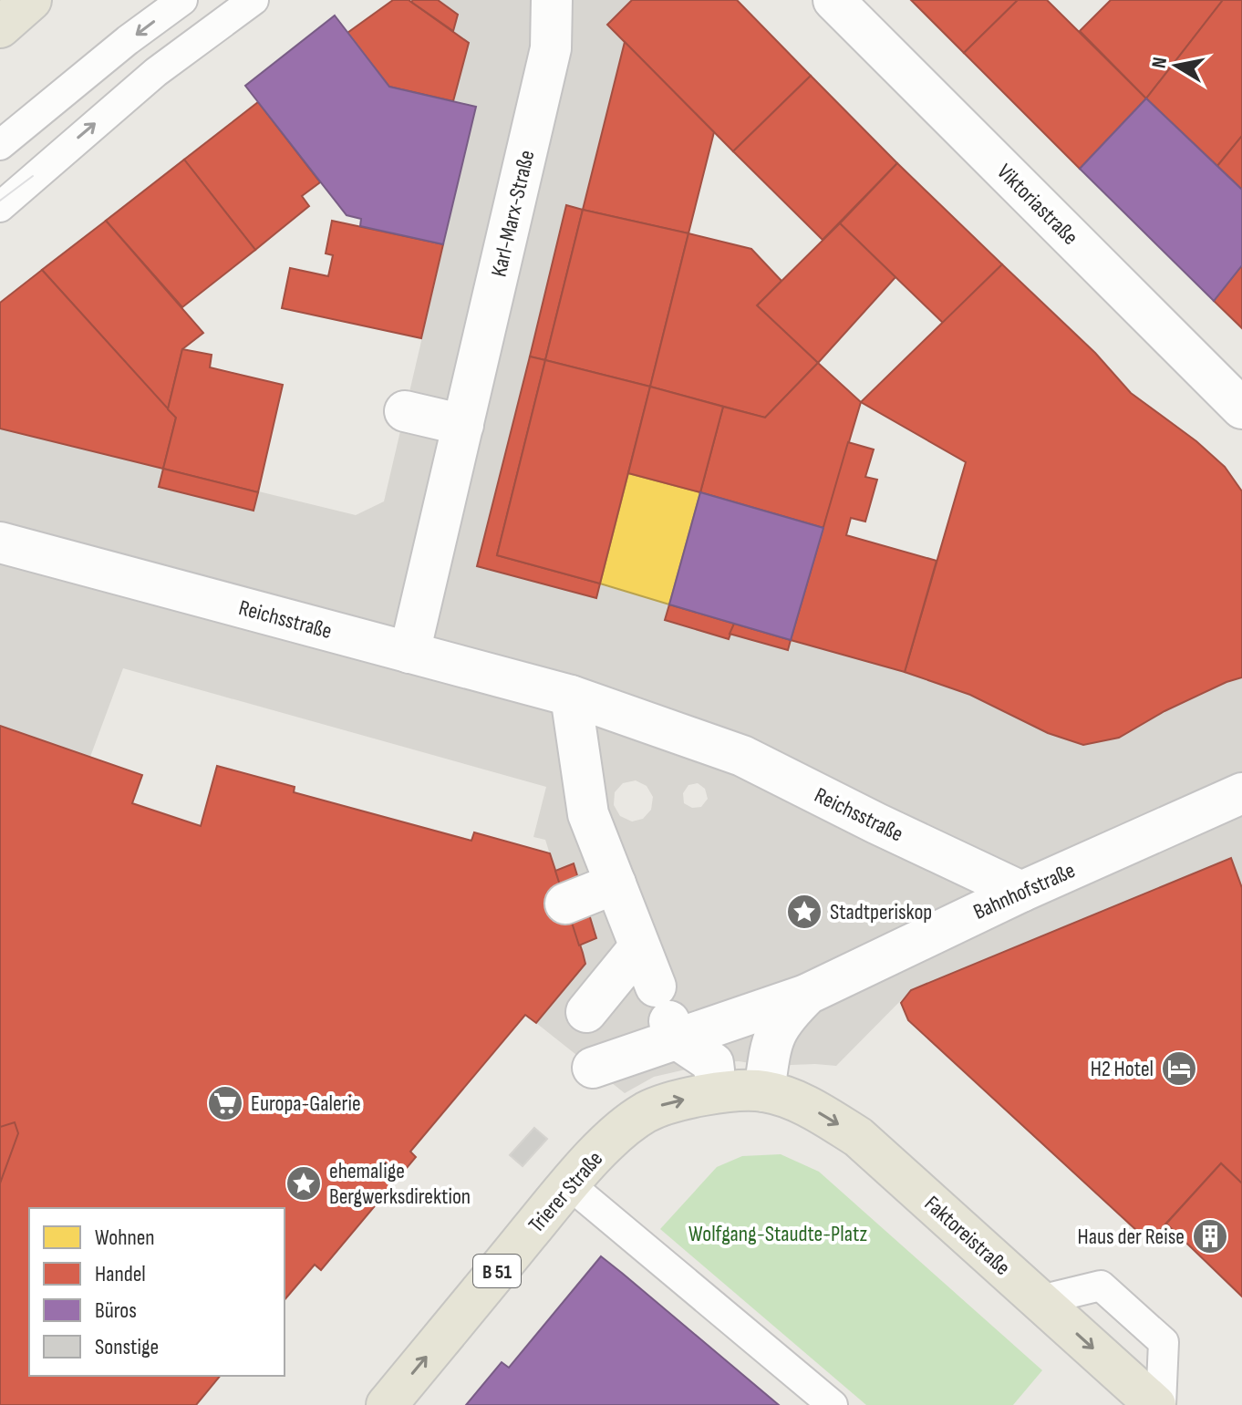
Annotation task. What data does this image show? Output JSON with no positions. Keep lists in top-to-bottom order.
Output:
{
  "streets": {
    "main road": ["Trierer Straße", "Faktoreistraße", "B 51"],
    "street": [
      "Viktoriastraße",
      "Karl-Marx-Straße",
      "Reichsstraße",
      "Bahnhofstraße"
    ]
  },
  "crossings": [
    ["Karl-Marx-Straße", "Reichsstraße"],
    ["Reichsstraße", "Bahnhofstraße"],
    ["Bahnhofstraße", "Trierer Straße"],
    ["Bahnhofstraße", "Faktoreistraße"],
    ["Trierer Straße", "Faktoreistraße"]
  ],
  "one_way": ["Trierer Straße", "Faktoreistraße"],
  "parks": ["Wolfgang-Staudte-Platz"],
  "places": {
    "place": ["Stadtperiskop", "ehemalige Bergwerksdirektion"],
    "hotel": ["H2 Hotel"],
    "supermarket": ["Europa-Galerie"],
    "building": ["Haus der Reise"]
  },
  "legend": [
    "Wohnen",
    "Handel",
    "Büros",
    "Sonstige"
  ],
  "north": "left"
}
